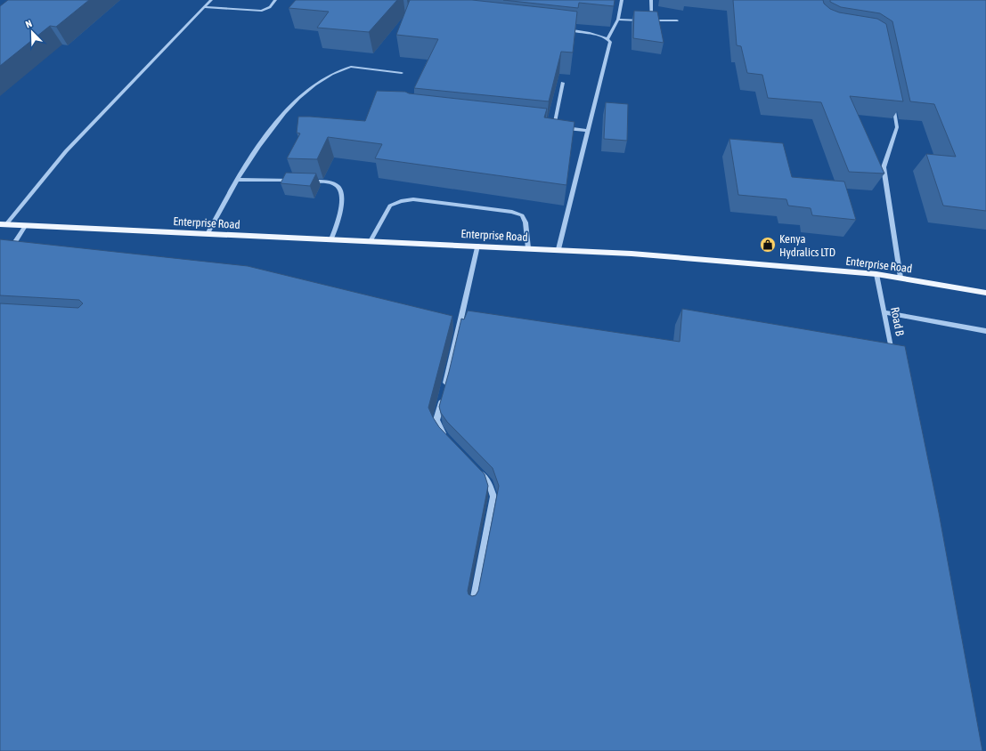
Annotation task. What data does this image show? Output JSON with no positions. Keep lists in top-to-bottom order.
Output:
{
  "streets": {
    "main road": ["Enterprise Road"],
    "lane": ["Road B"]
  },
  "crossings": [
    ["Enterprise Road", "Road B"]
  ],
  "places": {
    "shop": ["Kenya Hydralics LTD"]
  },
  "north": "top left"
}
